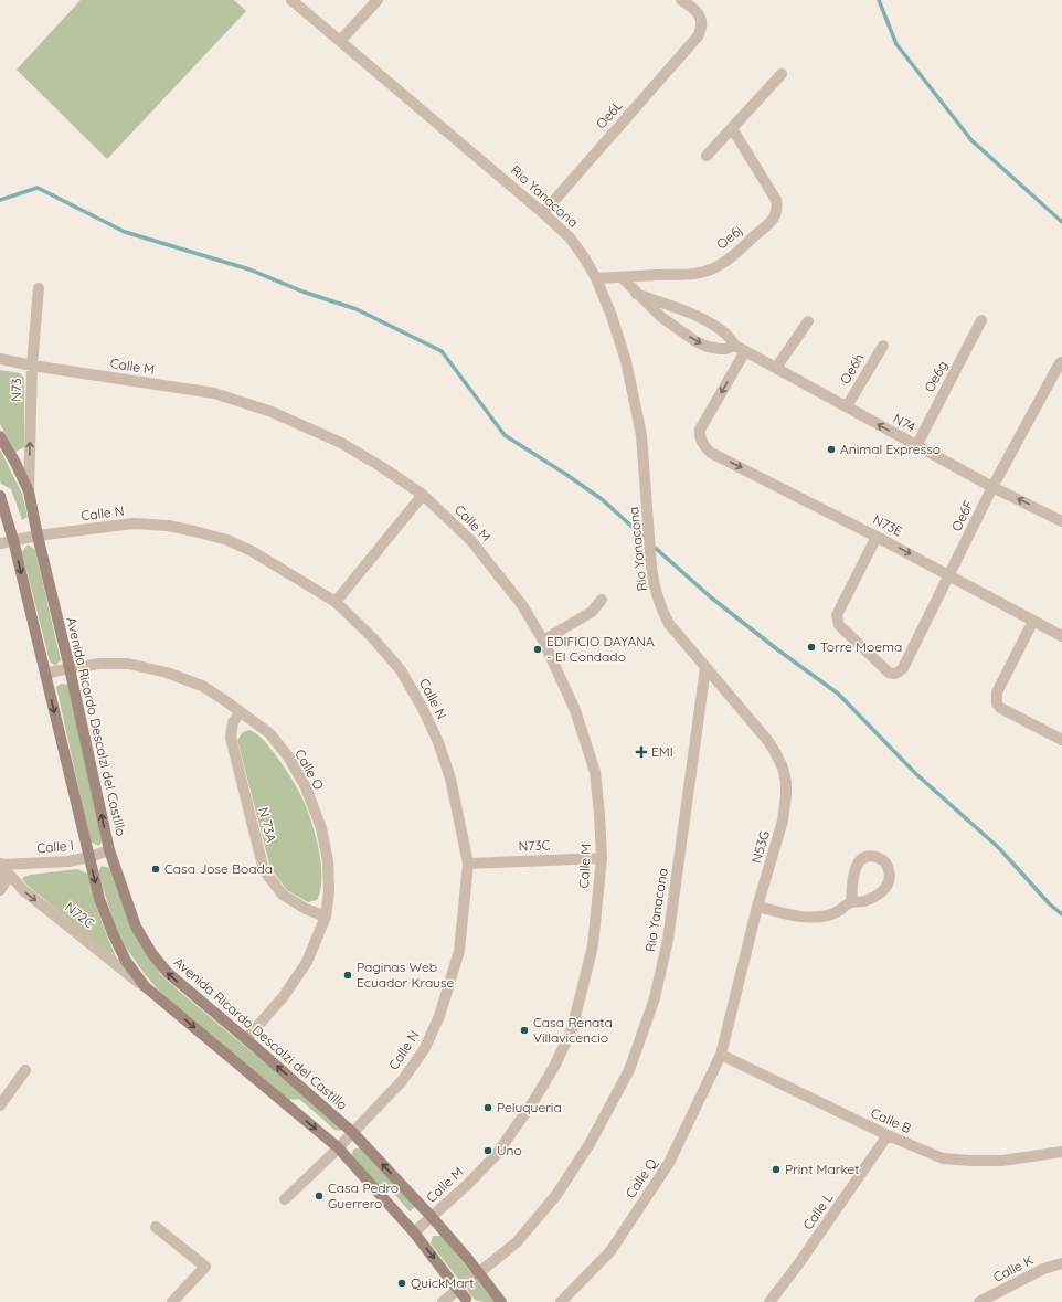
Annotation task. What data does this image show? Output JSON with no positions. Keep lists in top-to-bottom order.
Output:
{
  "streets": {
    "street": [
      "Oe6L",
      "Rio Yanacona",
      "Oe6j",
      "Calle M",
      "Oe6h",
      "Oe6g",
      "N73",
      "N74",
      "Calle N",
      "Oe6F",
      "N73E",
      "Avenida Ricardo Descalzi del Castillo",
      "Calle O",
      "N 73A",
      "N73C",
      "Calle I",
      "N53G",
      "N72C",
      "Calle B",
      "Calle Q",
      "Calle L",
      "Calle K"
    ]
  },
  "crossings": [
    ["Oe6L", "Rio Yanacona"],
    ["Rio Yanacona", "Oe6j"],
    ["Rio Yanacona", "N53G"],
    ["Calle M", "N73"],
    ["Calle M", "Avenida Ricardo Descalzi del Castillo"],
    ["Calle M", "N73C"],
    ["Oe6h", "N74"],
    ["Oe6g", "N74"],
    ["N73", "Avenida Ricardo Descalzi del Castillo"],
    ["N74", "Oe6F"],
    ["N74", "N73E"],
    ["Calle N", "Avenida Ricardo Descalzi del Castillo"],
    ["Calle N", "N73C"],
    ["Oe6F", "N73E"],
    ["Avenida Ricardo Descalzi del Castillo", "Calle O"],
    ["Avenida Ricardo Descalzi del Castillo", "Calle I"],
    ["Calle O", "N 73A"],
    ["Calle I", "N72C"],
    ["N53G", "Calle B"],
    ["N53G", "Calle Q"],
    ["Calle B", "Calle Q"],
    ["Calle B", "Calle L"]
  ],
  "one_way": ["N73", "N72C"],
  "places": {
    "other": [
      "Animal Expresso",
      "Torre Moema",
      "EDIFICIO DAYANA - El Condado",
      "Casa Jose Boada",
      "Paginas Web Ecuador Krause",
      "Casa Renata Villavicencio",
      "Peluqueria",
      "Uno",
      "Print Market",
      "Casa Pedro Guerrero",
      "QuickMart"
    ],
    "health": ["EMI"]
  }
}
